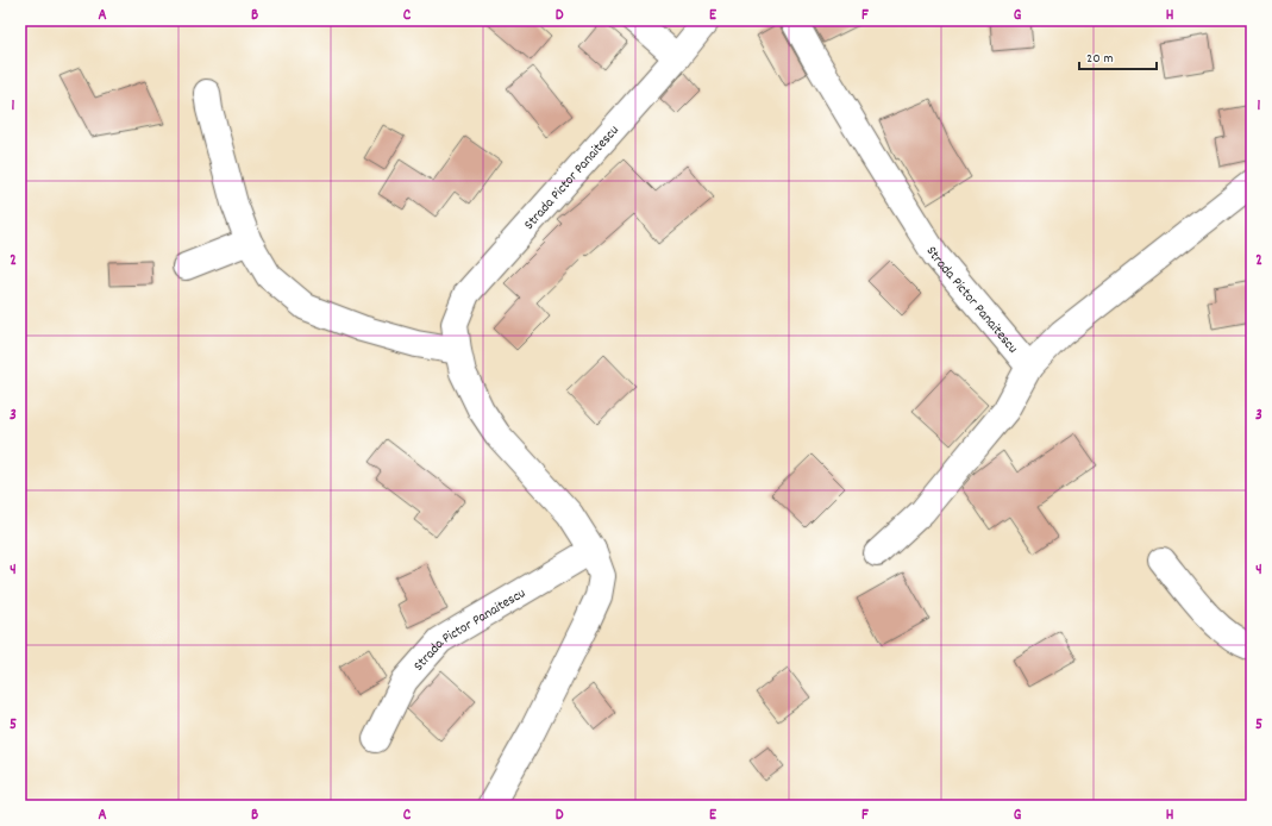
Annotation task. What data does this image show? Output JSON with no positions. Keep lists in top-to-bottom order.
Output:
{
  "streets": {
    "street": ["Strada Pictor Panaitescu"]
  },
  "scale_bar": "20 m",
  "grid": {
    "columns": [
      "A",
      "B",
      "C",
      "D",
      "E",
      "F",
      "G",
      "H"
    ],
    "rows": [
      "1",
      "2",
      "3",
      "4",
      "5"
    ]
  }
}
